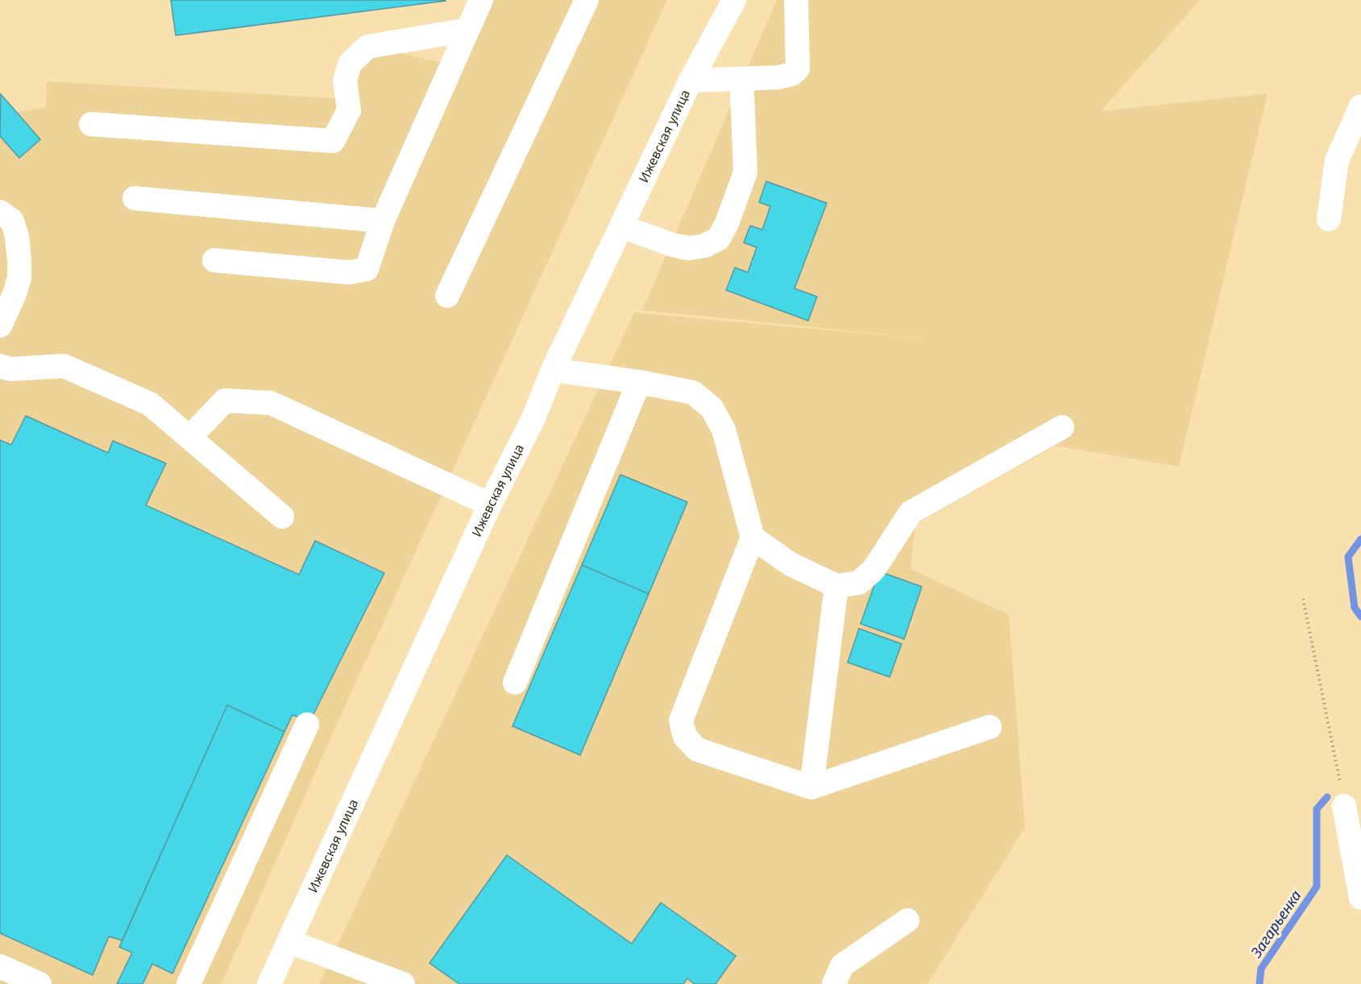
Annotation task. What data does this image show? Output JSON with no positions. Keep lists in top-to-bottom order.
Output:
{
  "streets": {
    "street": ["Ижевская улица"]
  },
  "water": ["Загарьенка"]
}
